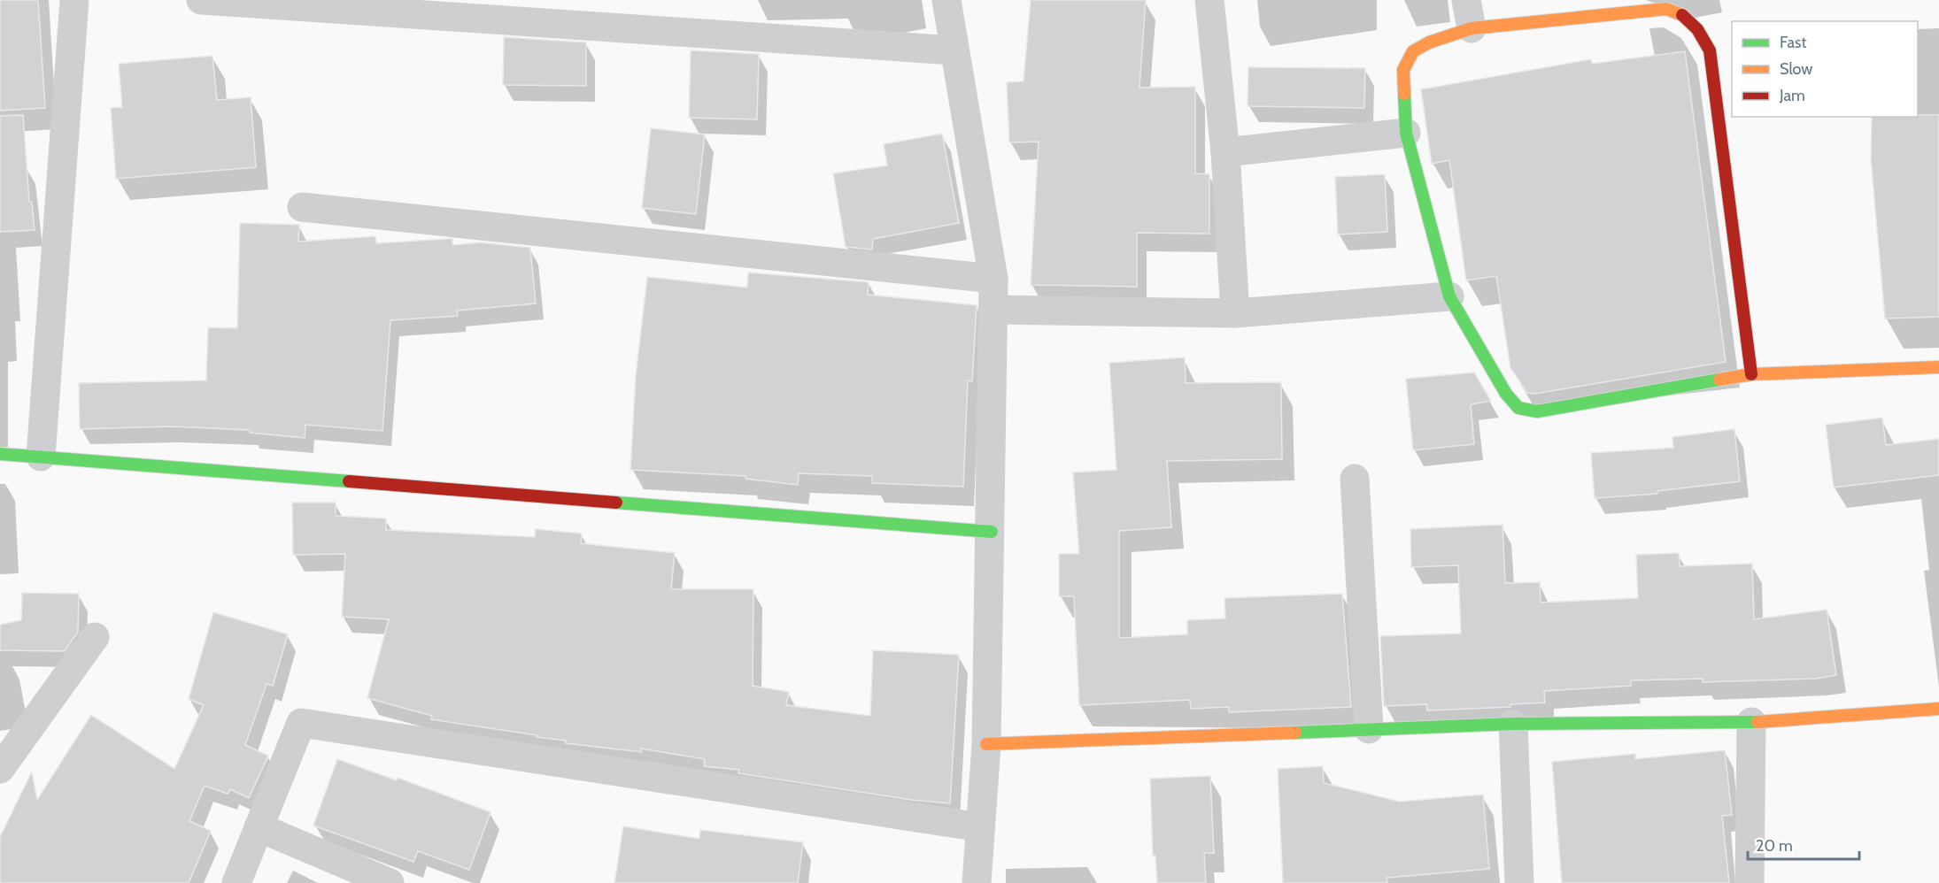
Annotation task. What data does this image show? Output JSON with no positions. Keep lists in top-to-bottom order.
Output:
{
  "legend": ["Fast", "Slow", "Jam"],
  "scale_bar": "20 m"
}
